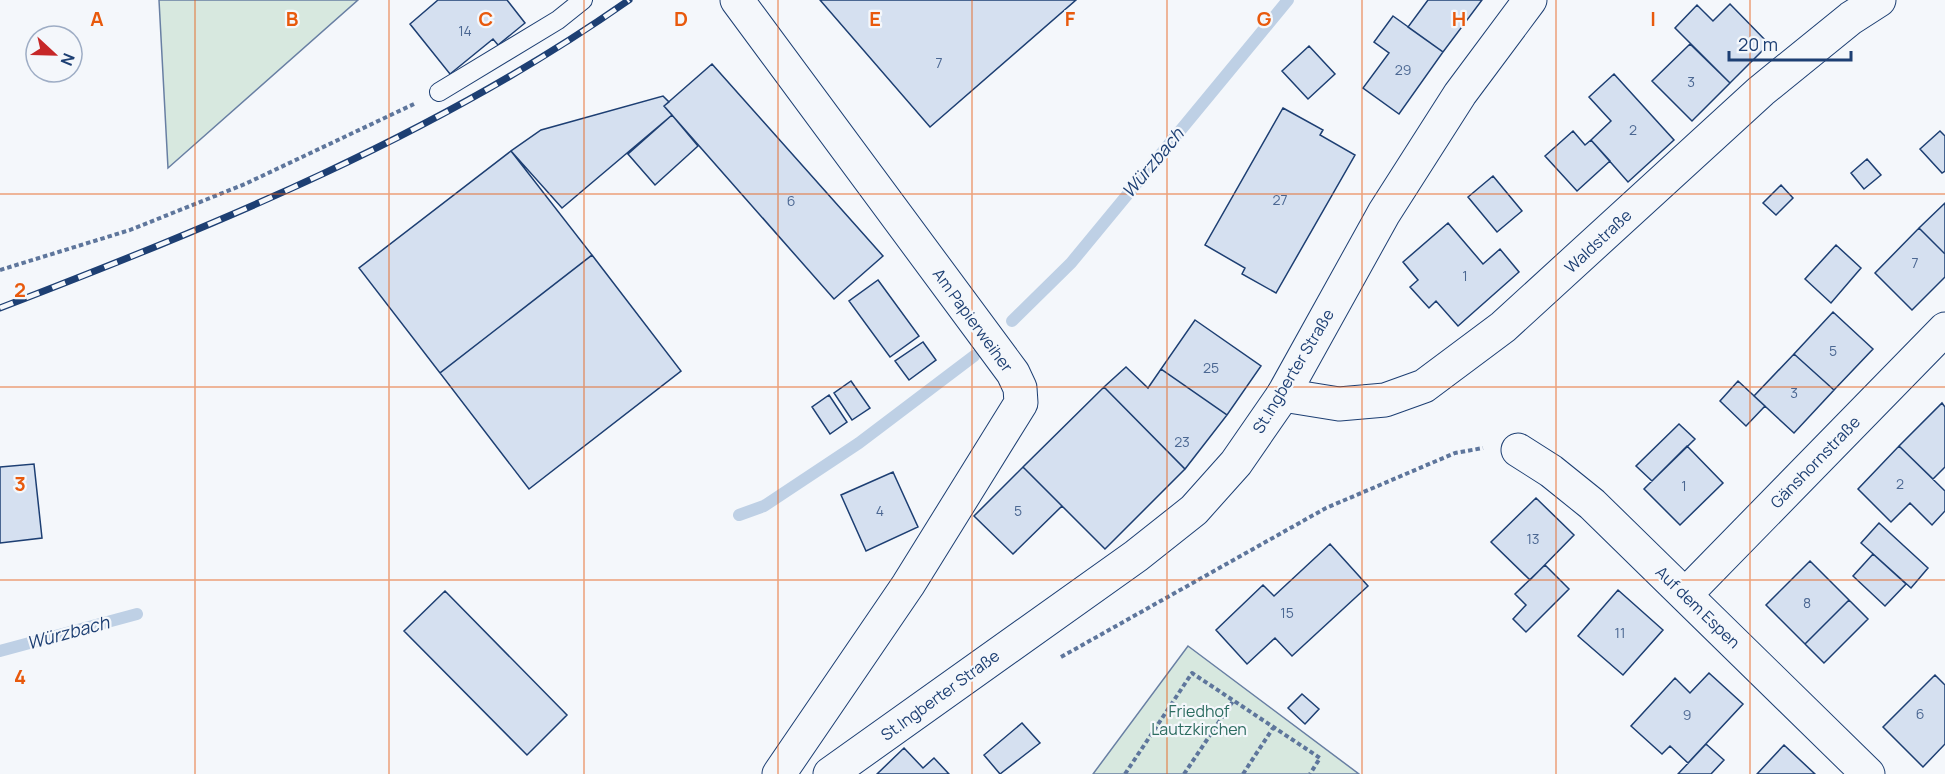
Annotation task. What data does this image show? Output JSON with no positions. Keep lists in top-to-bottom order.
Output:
{
  "streets": {
    "street": [
      "Waldstraße",
      "Am Papierweiher",
      "St.Ingberter Straße",
      "Gänshornstraße",
      "Auf dem Espen"
    ]
  },
  "crossings": [
    ["Waldstraße", "St.Ingberter Straße"],
    ["Gänshornstraße", "Auf dem Espen"]
  ],
  "water": ["Würzbach"],
  "parks": ["Friedhof Lautzkirchen"],
  "house_numbers": [
    "14",
    "7",
    "29",
    "3",
    "2",
    "27",
    "6",
    "7",
    "1",
    "5",
    "25",
    "3",
    "23",
    "2",
    "1",
    "4",
    "5",
    "13",
    "8",
    "15",
    "11",
    "6",
    "9"
  ],
  "scale_bar": "20 m",
  "north": "right",
  "grid": {
    "columns": [
      "A",
      "B",
      "C",
      "D",
      "E",
      "F",
      "G",
      "H",
      "I"
    ],
    "rows": ["2", "3", "4"]
  }
}
